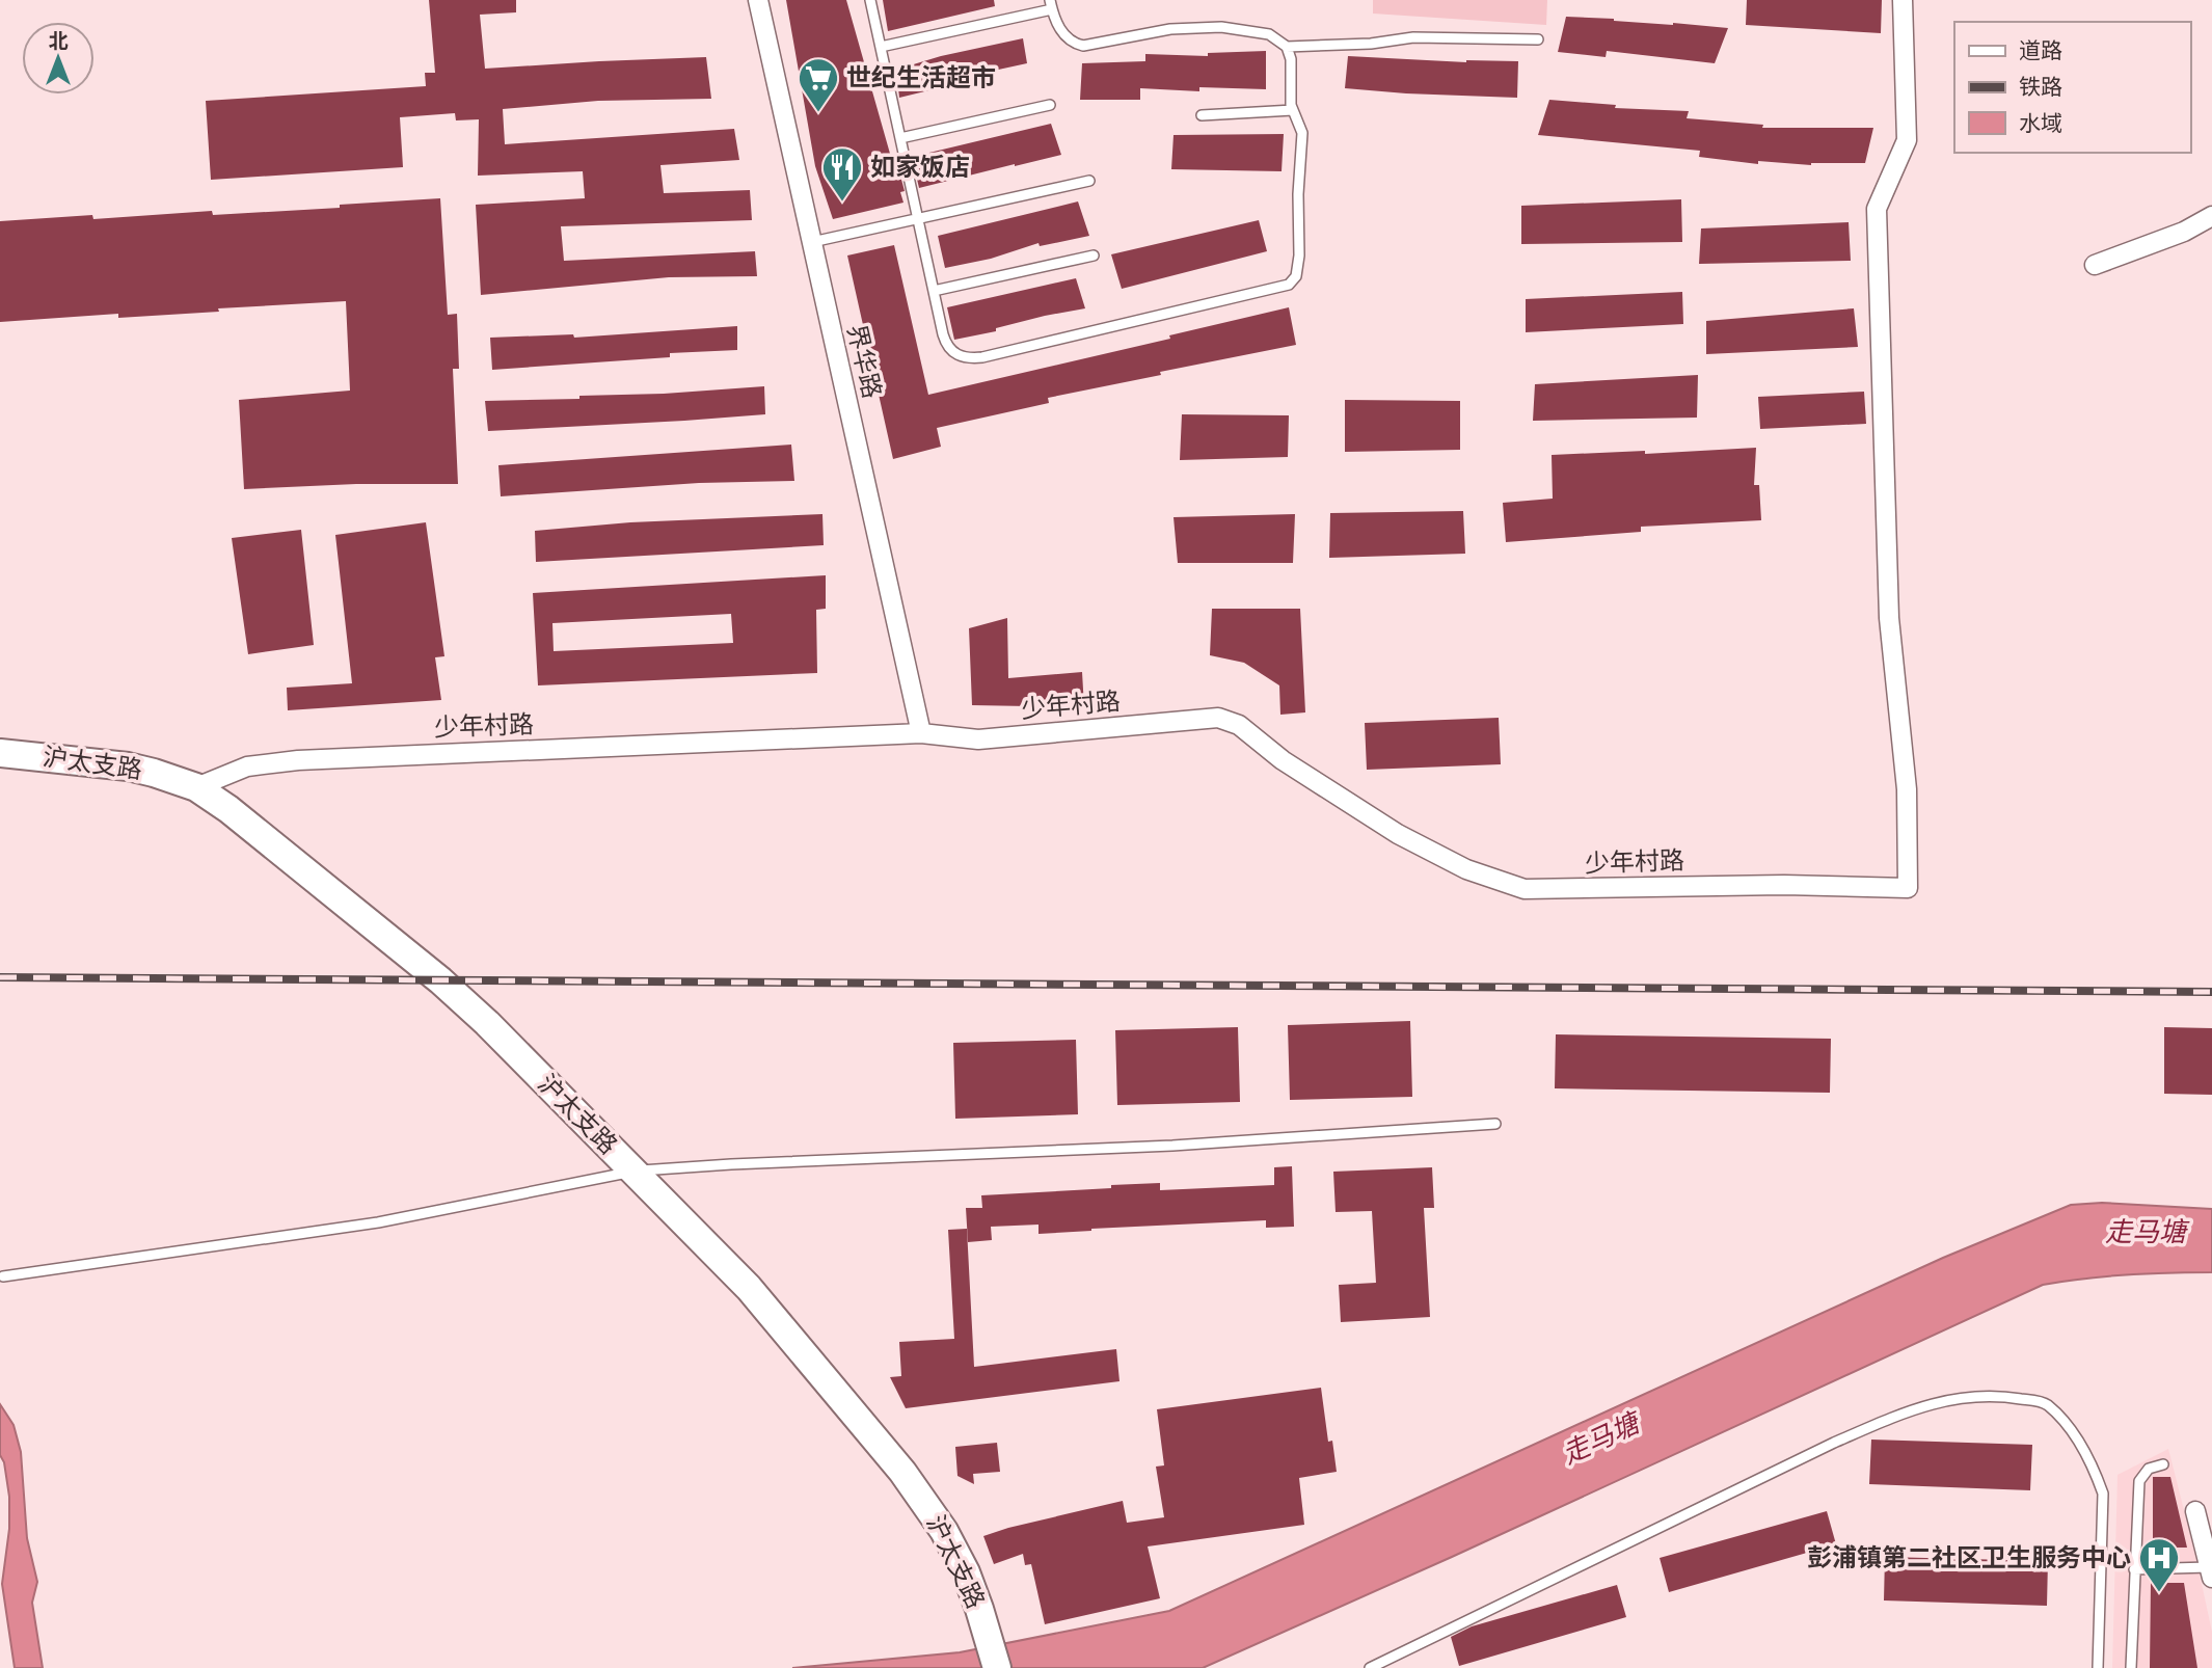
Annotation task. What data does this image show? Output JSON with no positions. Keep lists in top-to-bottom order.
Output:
{
  "streets": {
    "street": ["界华路", "少年村路", "沪太支路"]
  },
  "crossings": [
    ["界华路", "少年村路"],
    ["少年村路", "沪太支路"]
  ],
  "water": ["走马塘"],
  "places": {
    "supermarket": ["世纪生活超市"],
    "restaurant": ["如家饭店"],
    "hospital": ["彭浦镇第二社区卫生服务中心"]
  },
  "legend": ["道路", "铁路", "水域"],
  "north": "top"
}
